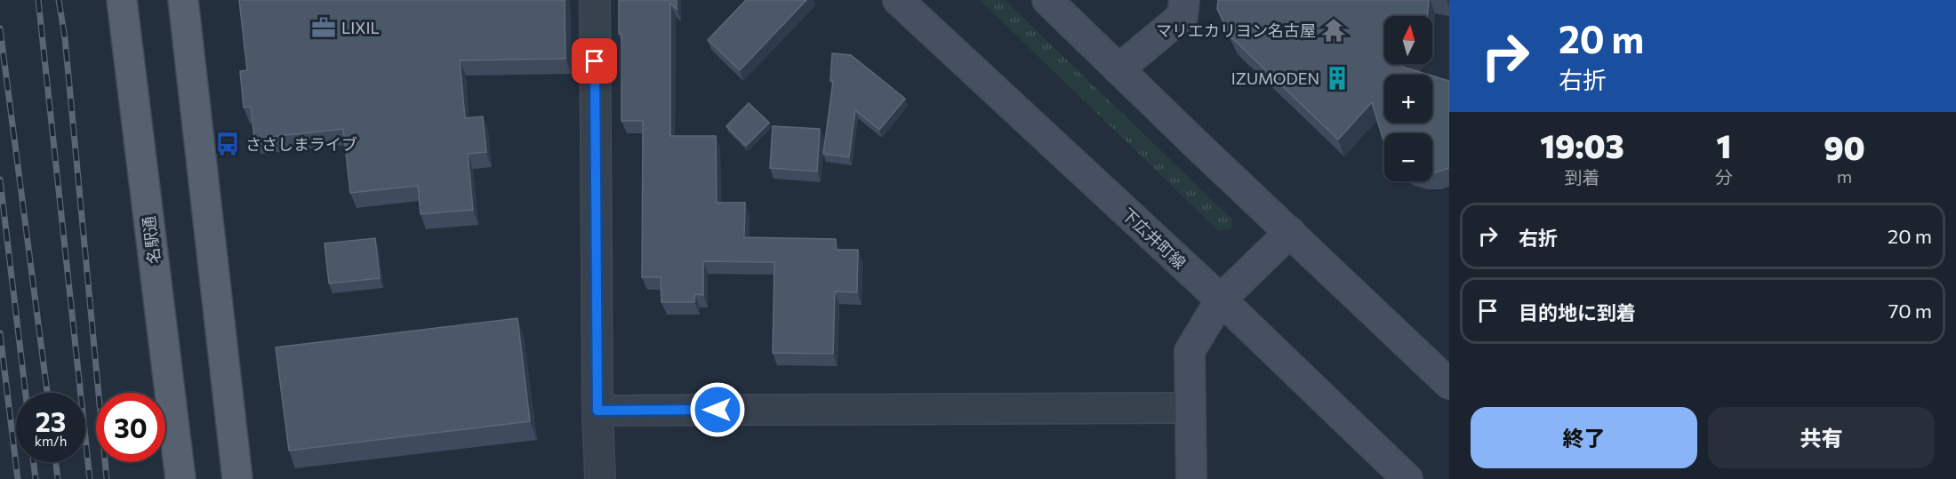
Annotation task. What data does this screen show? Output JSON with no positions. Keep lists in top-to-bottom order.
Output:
{
  "streets": {
    "main road": ["名駅通"],
    "street": ["下広井町線"]
  },
  "places": {
    "office": ["LIXIL"],
    "temple": ["マリエカリヨン名古屋"],
    "building": ["IZUMODEN"],
    "bus stop": ["ささしまライブ"]
  },
  "north": "top",
  "page": {
    "turn": ["20 m", "右折"],
    "map_buttons": ["+", "−"],
    "eta": [
      "19:03",
      "到着",
      "1",
      "分",
      "90",
      "m"
    ],
    "list": [
      {
        "name": "右折",
        "value": "20 m"
      },
      {
        "name": "目的地に到着",
        "value": "70 m"
      }
    ],
    "speed": "23 km/h",
    "limit": "30",
    "buttons": ["終了", "共有"]
  }
}
